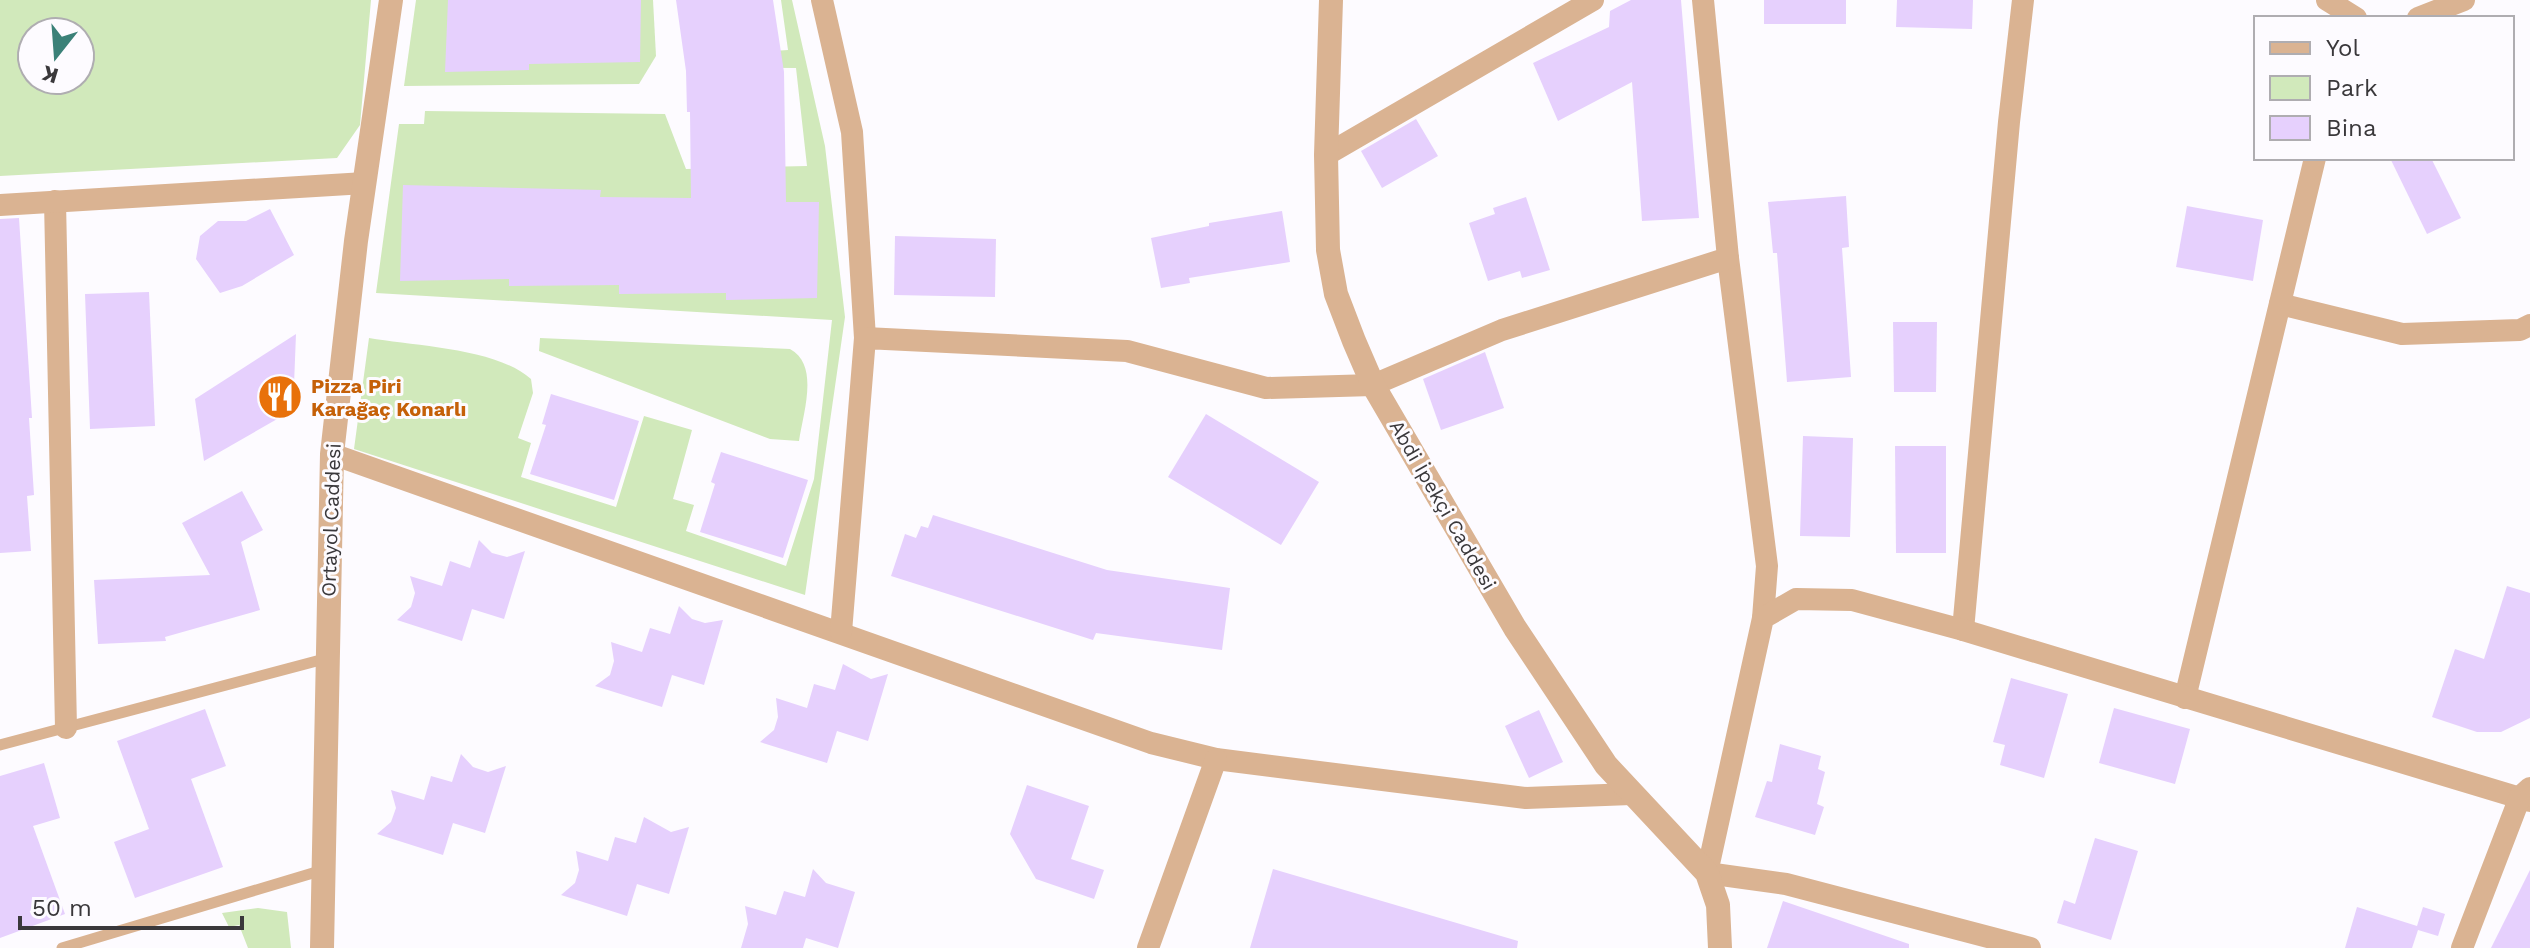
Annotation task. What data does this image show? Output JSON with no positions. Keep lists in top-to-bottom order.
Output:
{
  "streets": {
    "street": ["Abdi İpekçi Caddesi", "Ortayol Caddesi"]
  },
  "places": {
    "restaurant": ["Pizza Piri Karağaç Konarlı"]
  },
  "legend": ["Yol", "Park", "Bina"],
  "scale_bar": "50 m",
  "north": "bottom"
}
